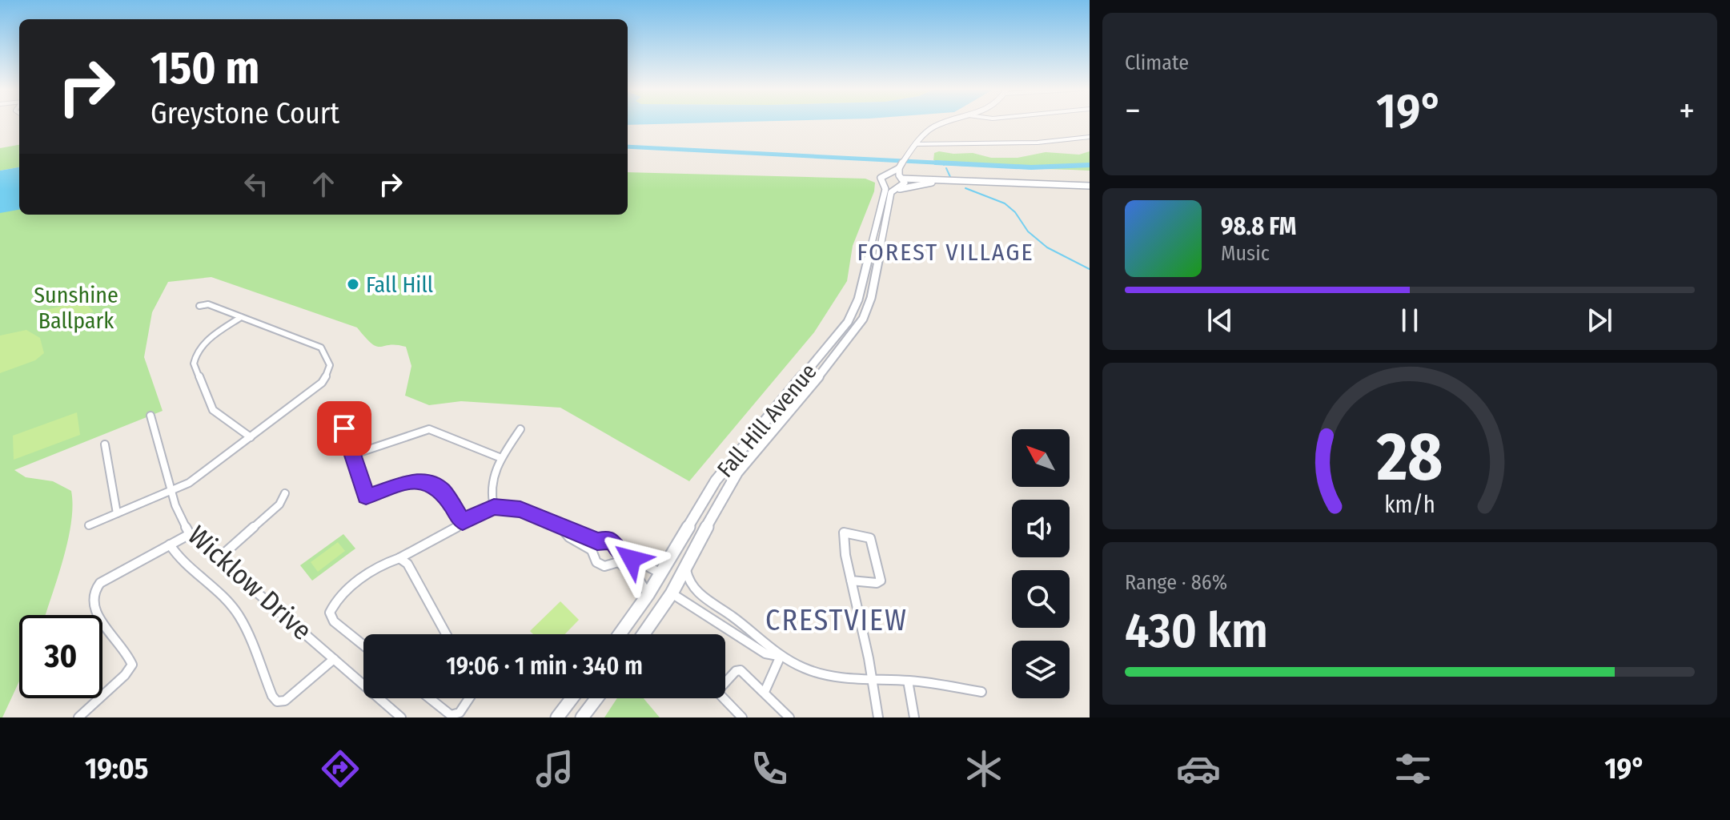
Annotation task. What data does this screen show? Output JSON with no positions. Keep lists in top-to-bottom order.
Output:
{
  "streets": {
    "main road": ["Fall Hill Avenue"],
    "street": ["Wicklow Drive"]
  },
  "districts": ["FOREST VILLAGE", "CRESTVIEW"],
  "parks": ["Sunshine Ballpark"],
  "places": ["Fall Hill"],
  "north": "top left",
  "page": {
    "tile": [
      "Climate",
      ["Range · 86%", "430 km"]
    ],
    "turn": ["150 m", "Greystone Court"],
    "heat": ["−", "19°", "+"],
    "song": ["98.8 FM", "Music"],
    "limit": "30",
    "trip": "19:06 · 1 min · 340 m",
    "tabs": ["19:05", "19°"],
    "gauge": ["28", "km/h"]
  }
}
